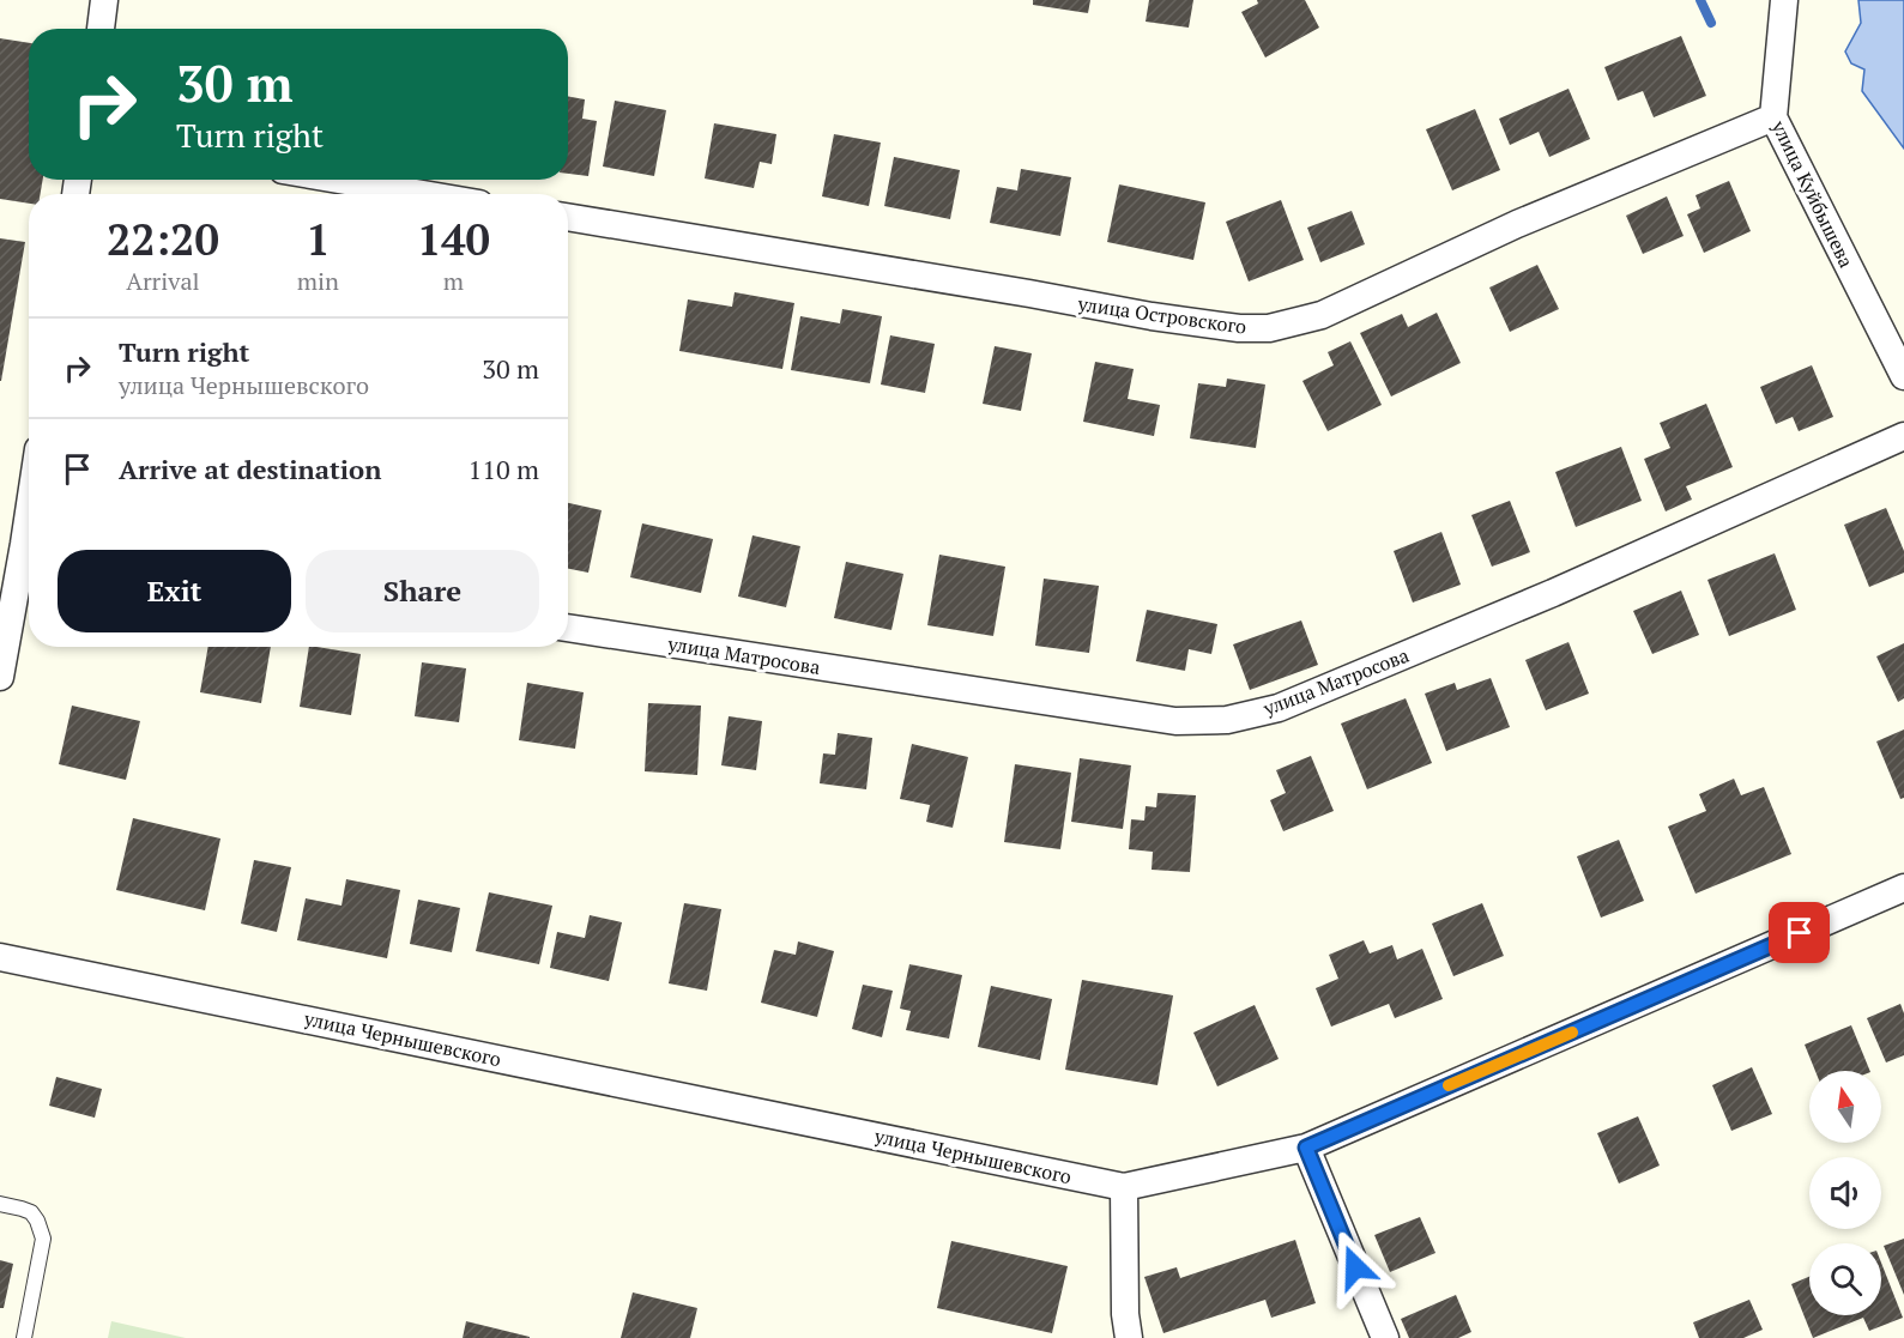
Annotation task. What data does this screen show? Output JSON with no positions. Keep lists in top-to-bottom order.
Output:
{
  "streets": {
    "street": [
      "улица Куйбышева",
      "улица Островского",
      "улица Матросова",
      "улица Чернышевского"
    ]
  },
  "crossings": [
    ["улица Куйбышева", "улица Островского"]
  ],
  "north": "top",
  "page": {
    "turn": ["30 m", "Turn right"],
    "eta": [
      "22:20",
      "Arrival",
      "1",
      "min",
      "140",
      "m"
    ],
    "list": [
      {
        "name": "Turn right",
        "note": "улица Чернышевского",
        "value": "30 m"
      },
      {
        "name": "Arrive at destination",
        "value": "110 m"
      }
    ],
    "buttons": ["Exit", "Share"]
  }
}
